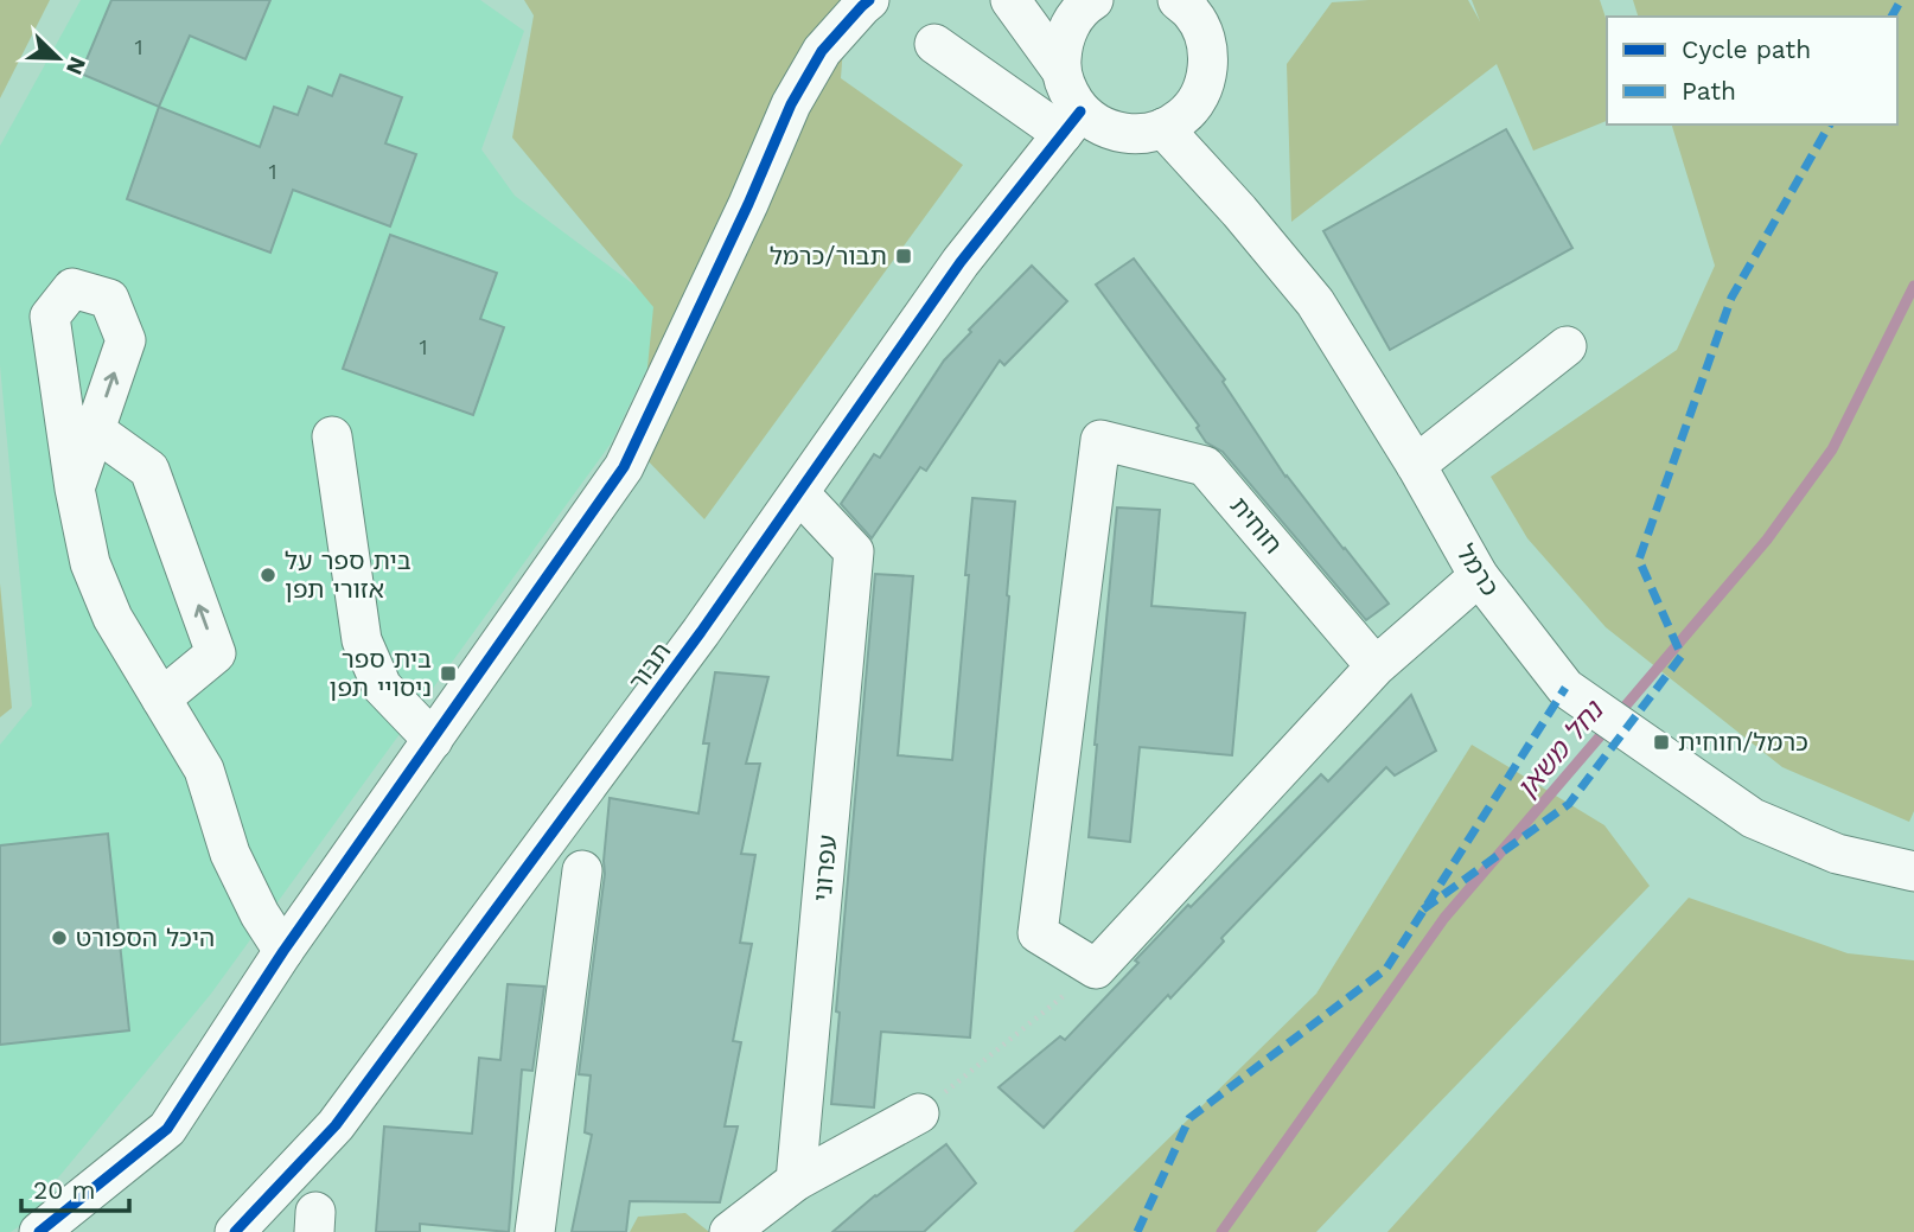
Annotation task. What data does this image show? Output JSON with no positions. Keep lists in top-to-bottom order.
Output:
{
  "streets": {
    "street": [
      "חוחית",
      "כרמל",
      "תבור",
      "עפרוני"
    ]
  },
  "crossings": [
    ["תבור", "עפרוני"]
  ],
  "water": ["נחל משאן"],
  "places": {
    "transit": ["תבור/כרמל", "בית ספר ניסויי תפן", "כרמל/חוחית"],
    "other": ["בית ספר על אזורי תפן", "היכל הספורט"]
  },
  "house_numbers": ["1", "1", "1"],
  "legend": ["Cycle path", "Path"],
  "scale_bar": "20 m",
  "north": "bottom right"
}
